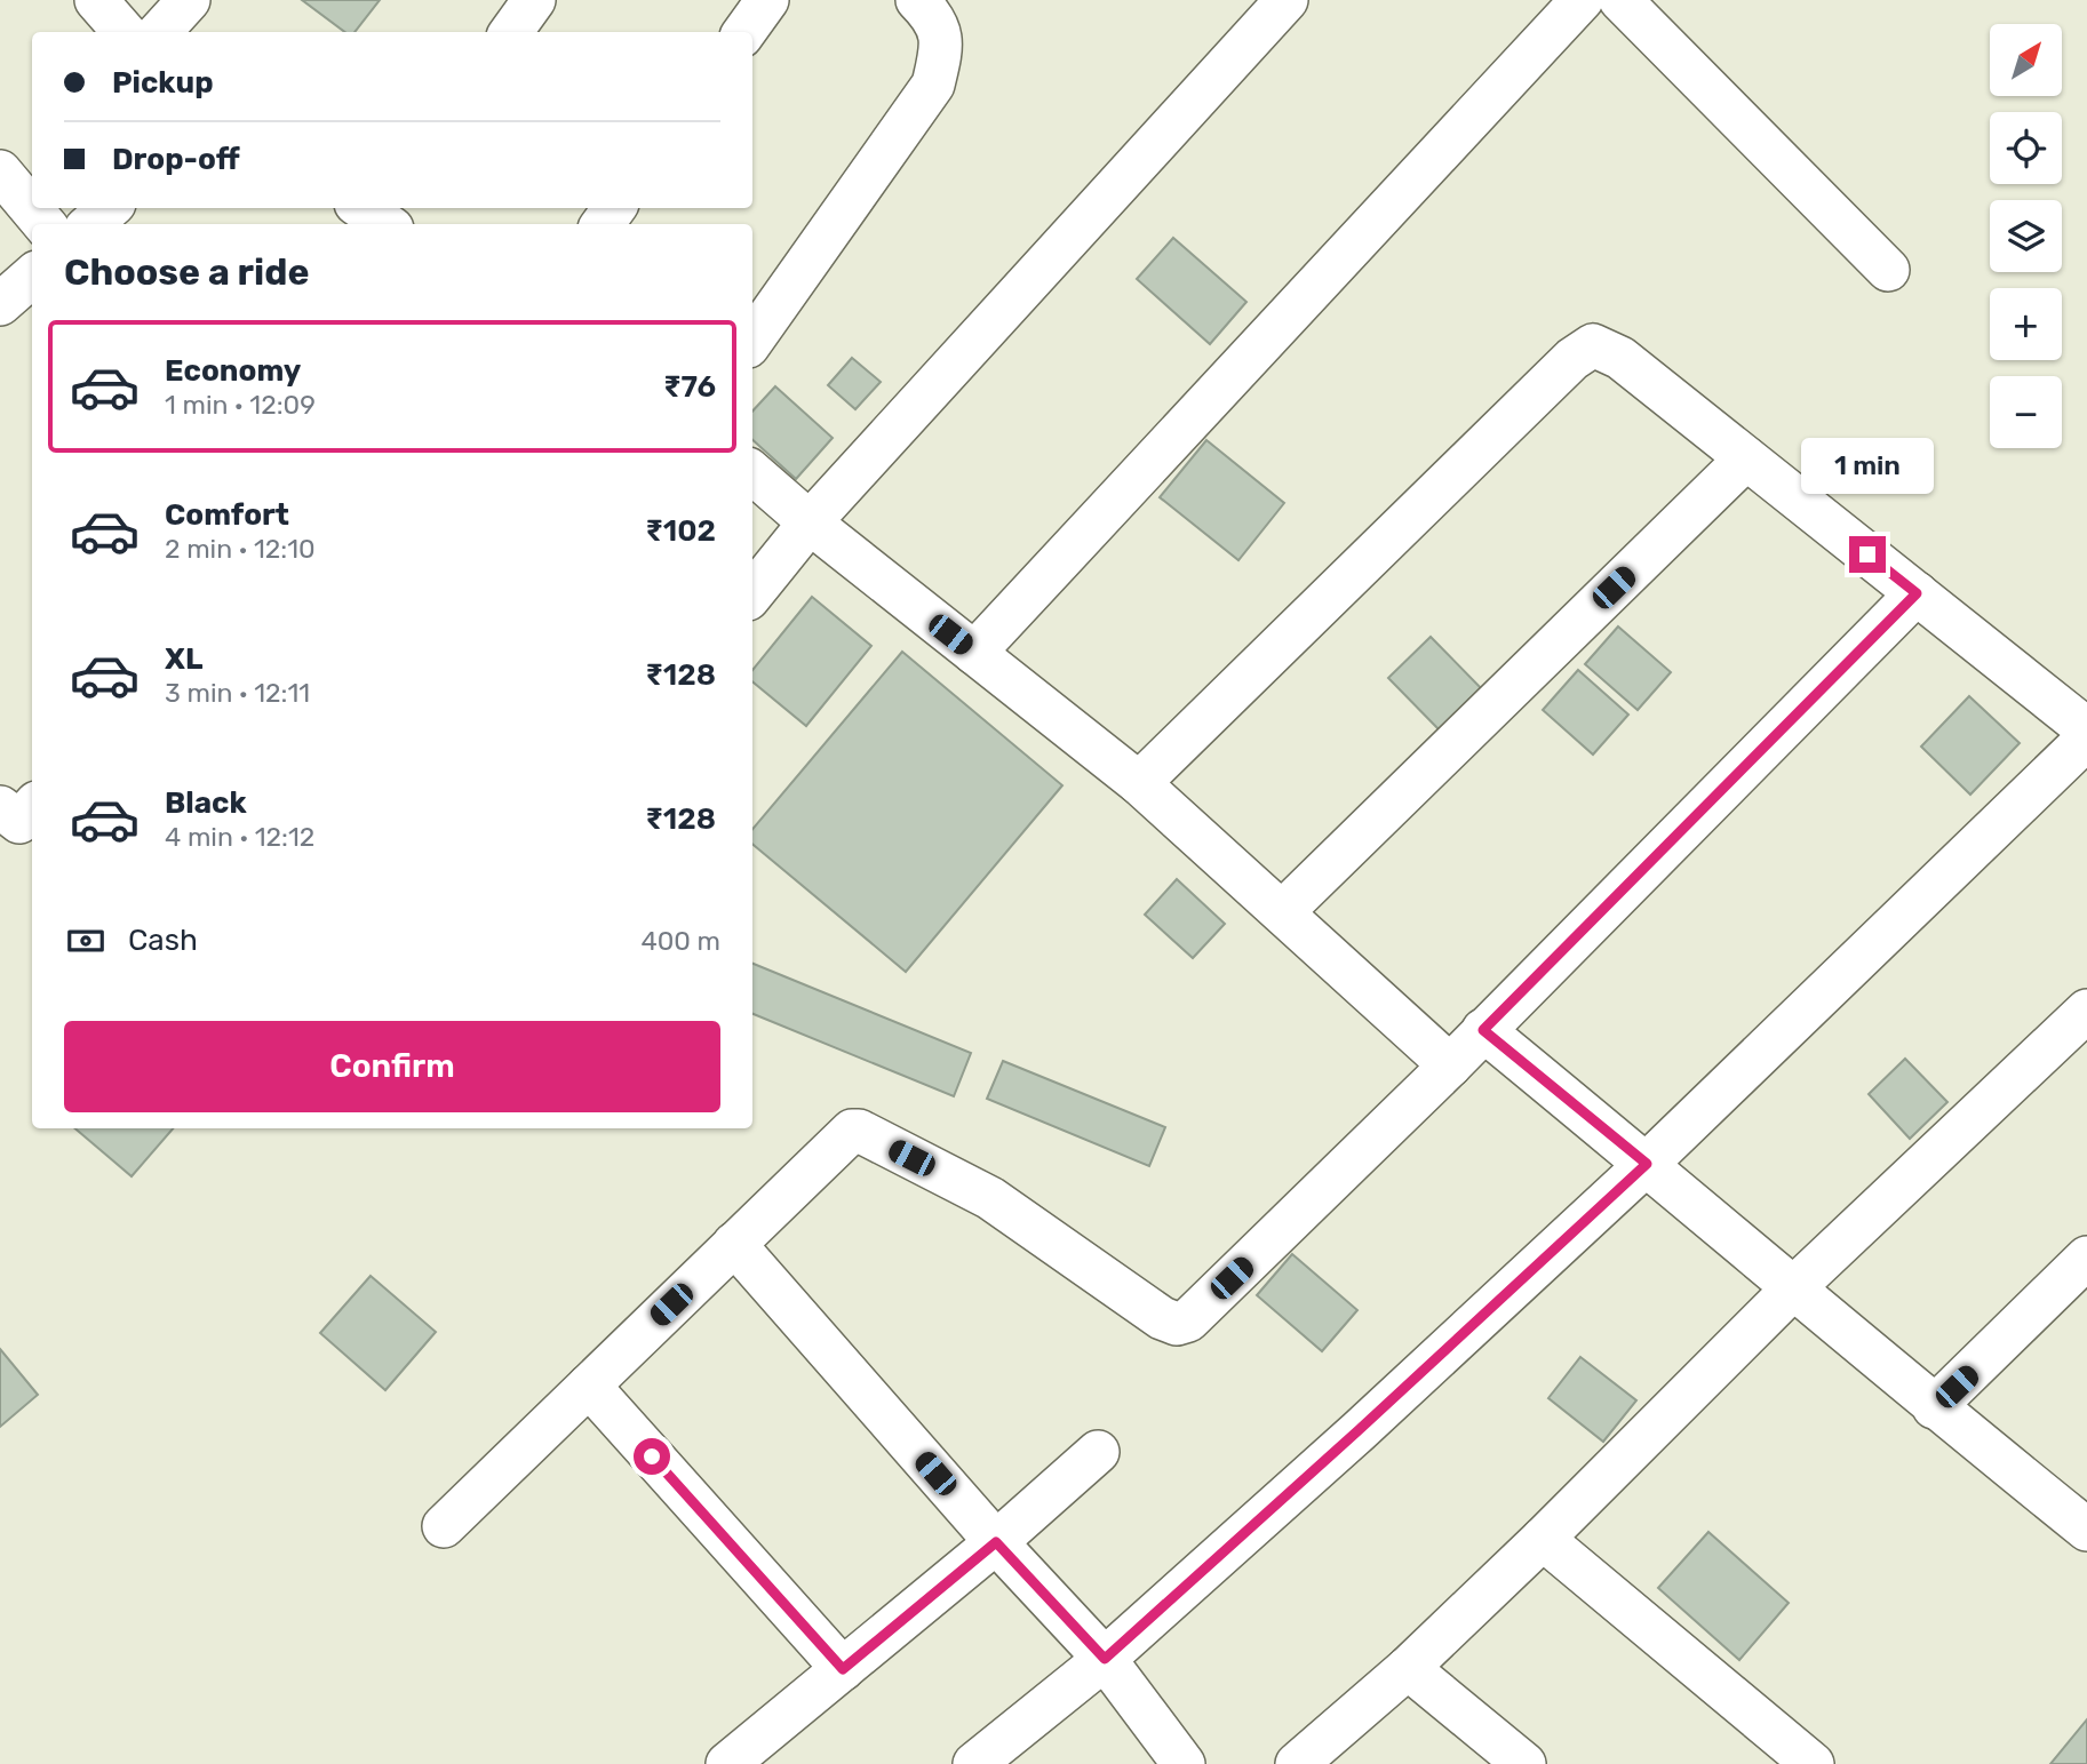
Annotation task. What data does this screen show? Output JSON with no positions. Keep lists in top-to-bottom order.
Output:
{
  "north": "top right",
  "page": {
    "map_buttons": ["+", "−"],
    "banner": ["Pickup", "Drop-off"],
    "heading": "Choose a ride",
    "list": [
      {
        "name": "Economy",
        "note": "1 min · 12:09",
        "value": "₹76"
      },
      {
        "name": "Comfort",
        "note": "2 min · 12:10",
        "value": "₹102"
      },
      {
        "name": "XL",
        "note": "3 min · 12:11",
        "value": "₹128"
      },
      {
        "name": "Black",
        "note": "4 min · 12:12",
        "value": "₹128"
      }
    ],
    "bubble": "1 min",
    "pay": ["Cash", "400 m"],
    "buttons": "Confirm"
  }
}
